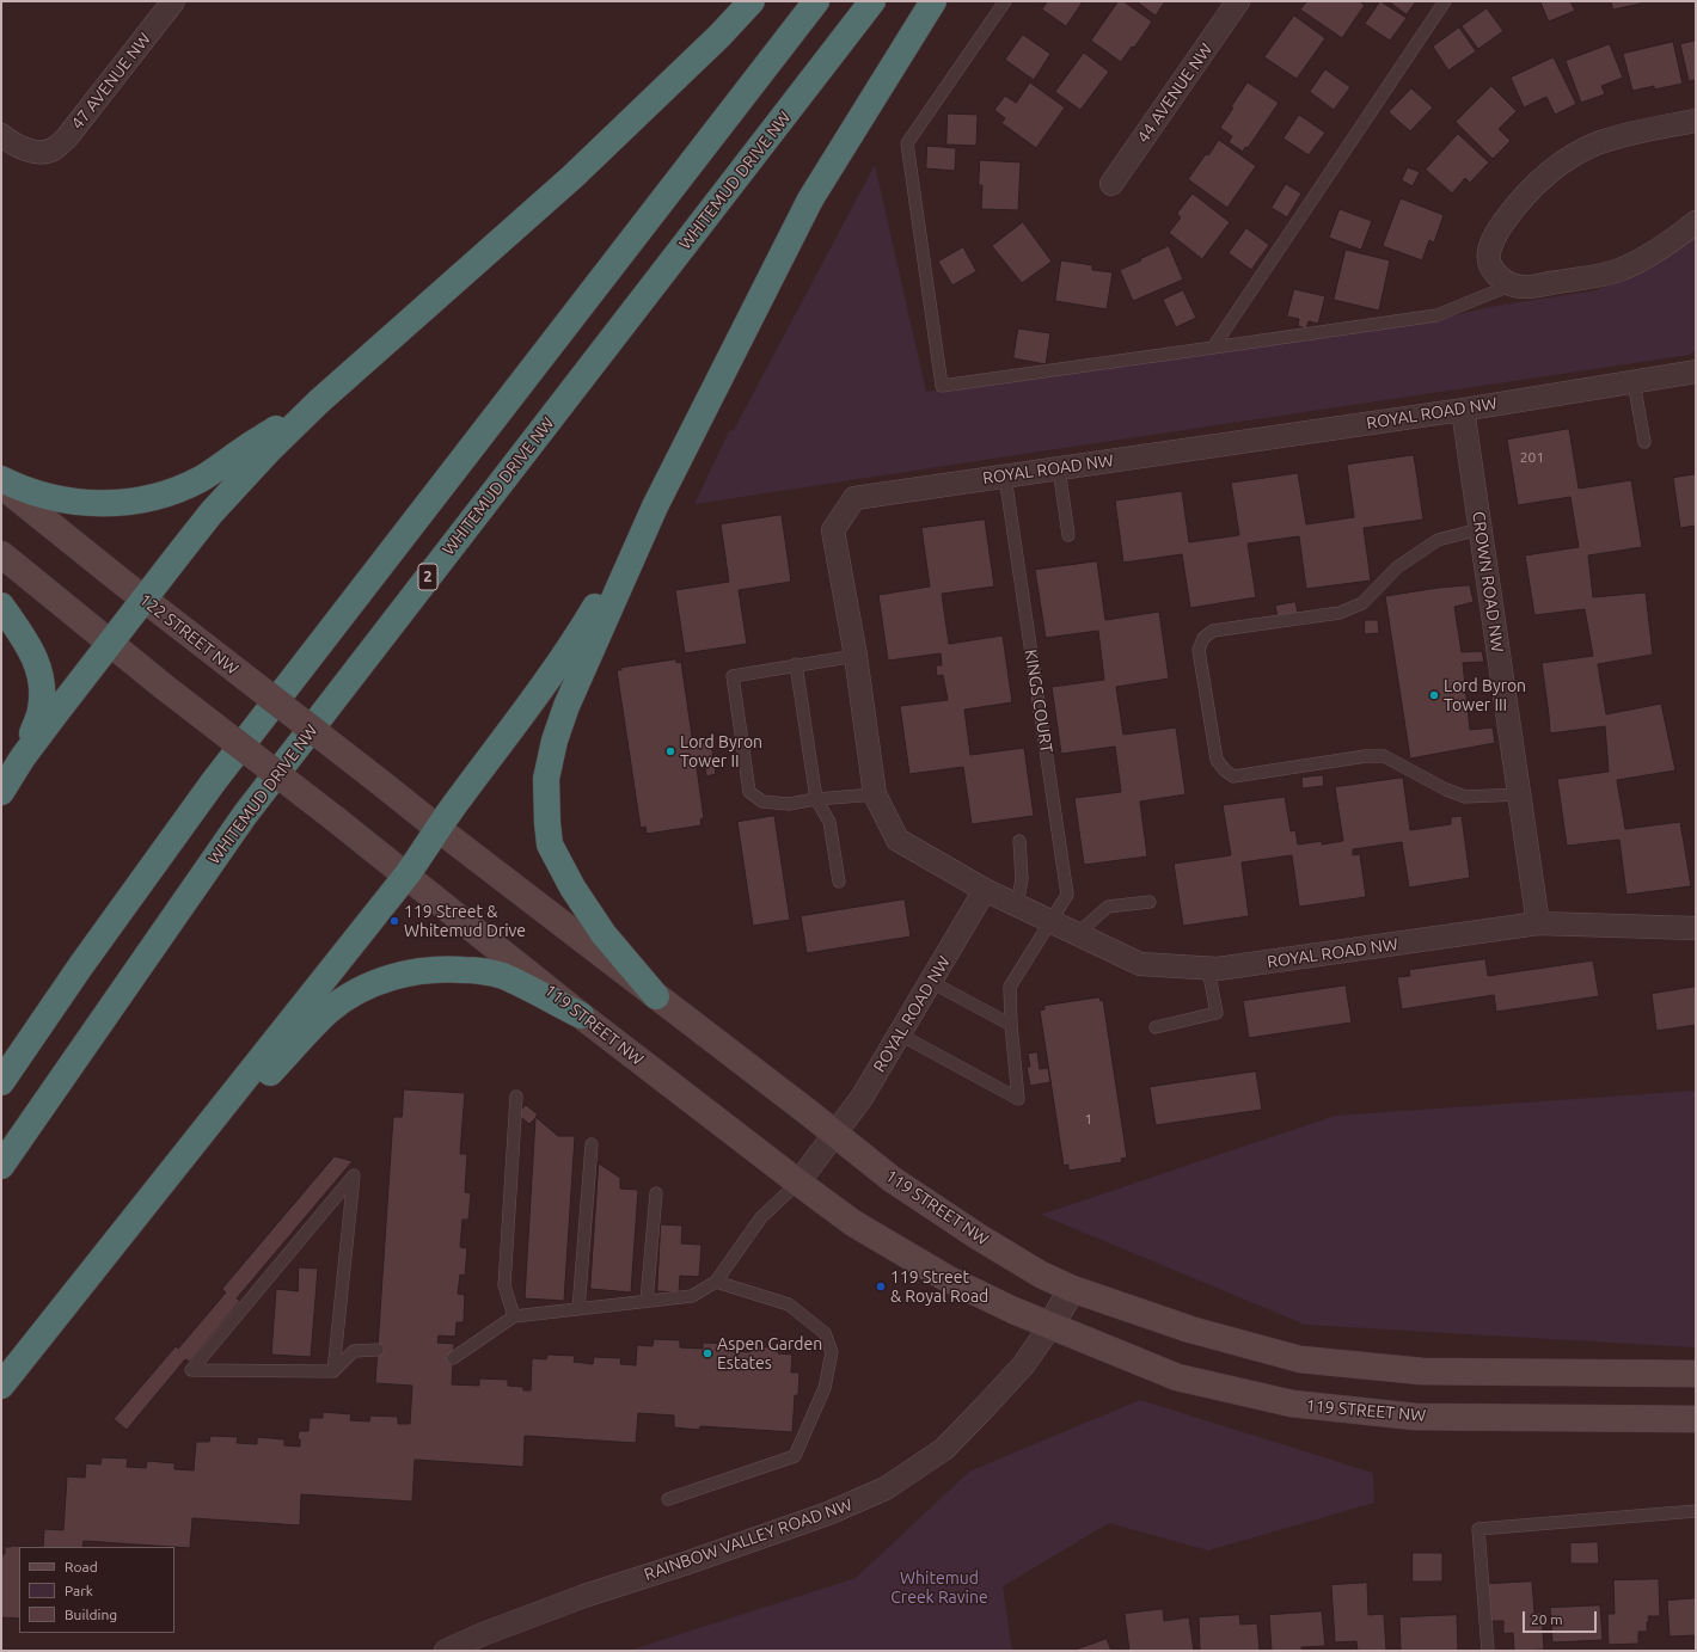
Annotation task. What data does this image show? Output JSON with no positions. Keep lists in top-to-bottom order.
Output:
{
  "streets": {
    "highway": ["WHITEMUD DRIVE NW", "2"],
    "main road": ["122 STREET NW", "119 STREET NW"],
    "street": [
      "47 AVENUE NW",
      "44 AVENUE NW",
      "ROYAL ROAD NW",
      "CROWN ROAD NW",
      "RAINBOW VALLEY ROAD NW"
    ],
    "lane": ["KINGS COURT"]
  },
  "crossings": [
    ["ROYAL ROAD NW", "CROWN ROAD NW"],
    ["ROYAL ROAD NW", "KINGS COURT"],
    ["ROYAL ROAD NW", "119 STREET NW"],
    ["122 STREET NW", "119 STREET NW"],
    ["119 STREET NW", "RAINBOW VALLEY ROAD NW"]
  ],
  "parks": ["Whitemud Creek Ravine"],
  "places": [
    "Lord Byron Tower III",
    "Lord Byron Tower II",
    "119 Street & Whitemud Drive",
    "119 Street & Royal Road",
    "Aspen Garden Estates"
  ],
  "house_numbers": ["201", "1"],
  "legend": ["Road", "Park", "Building"],
  "scale_bar": "20 m"
}
